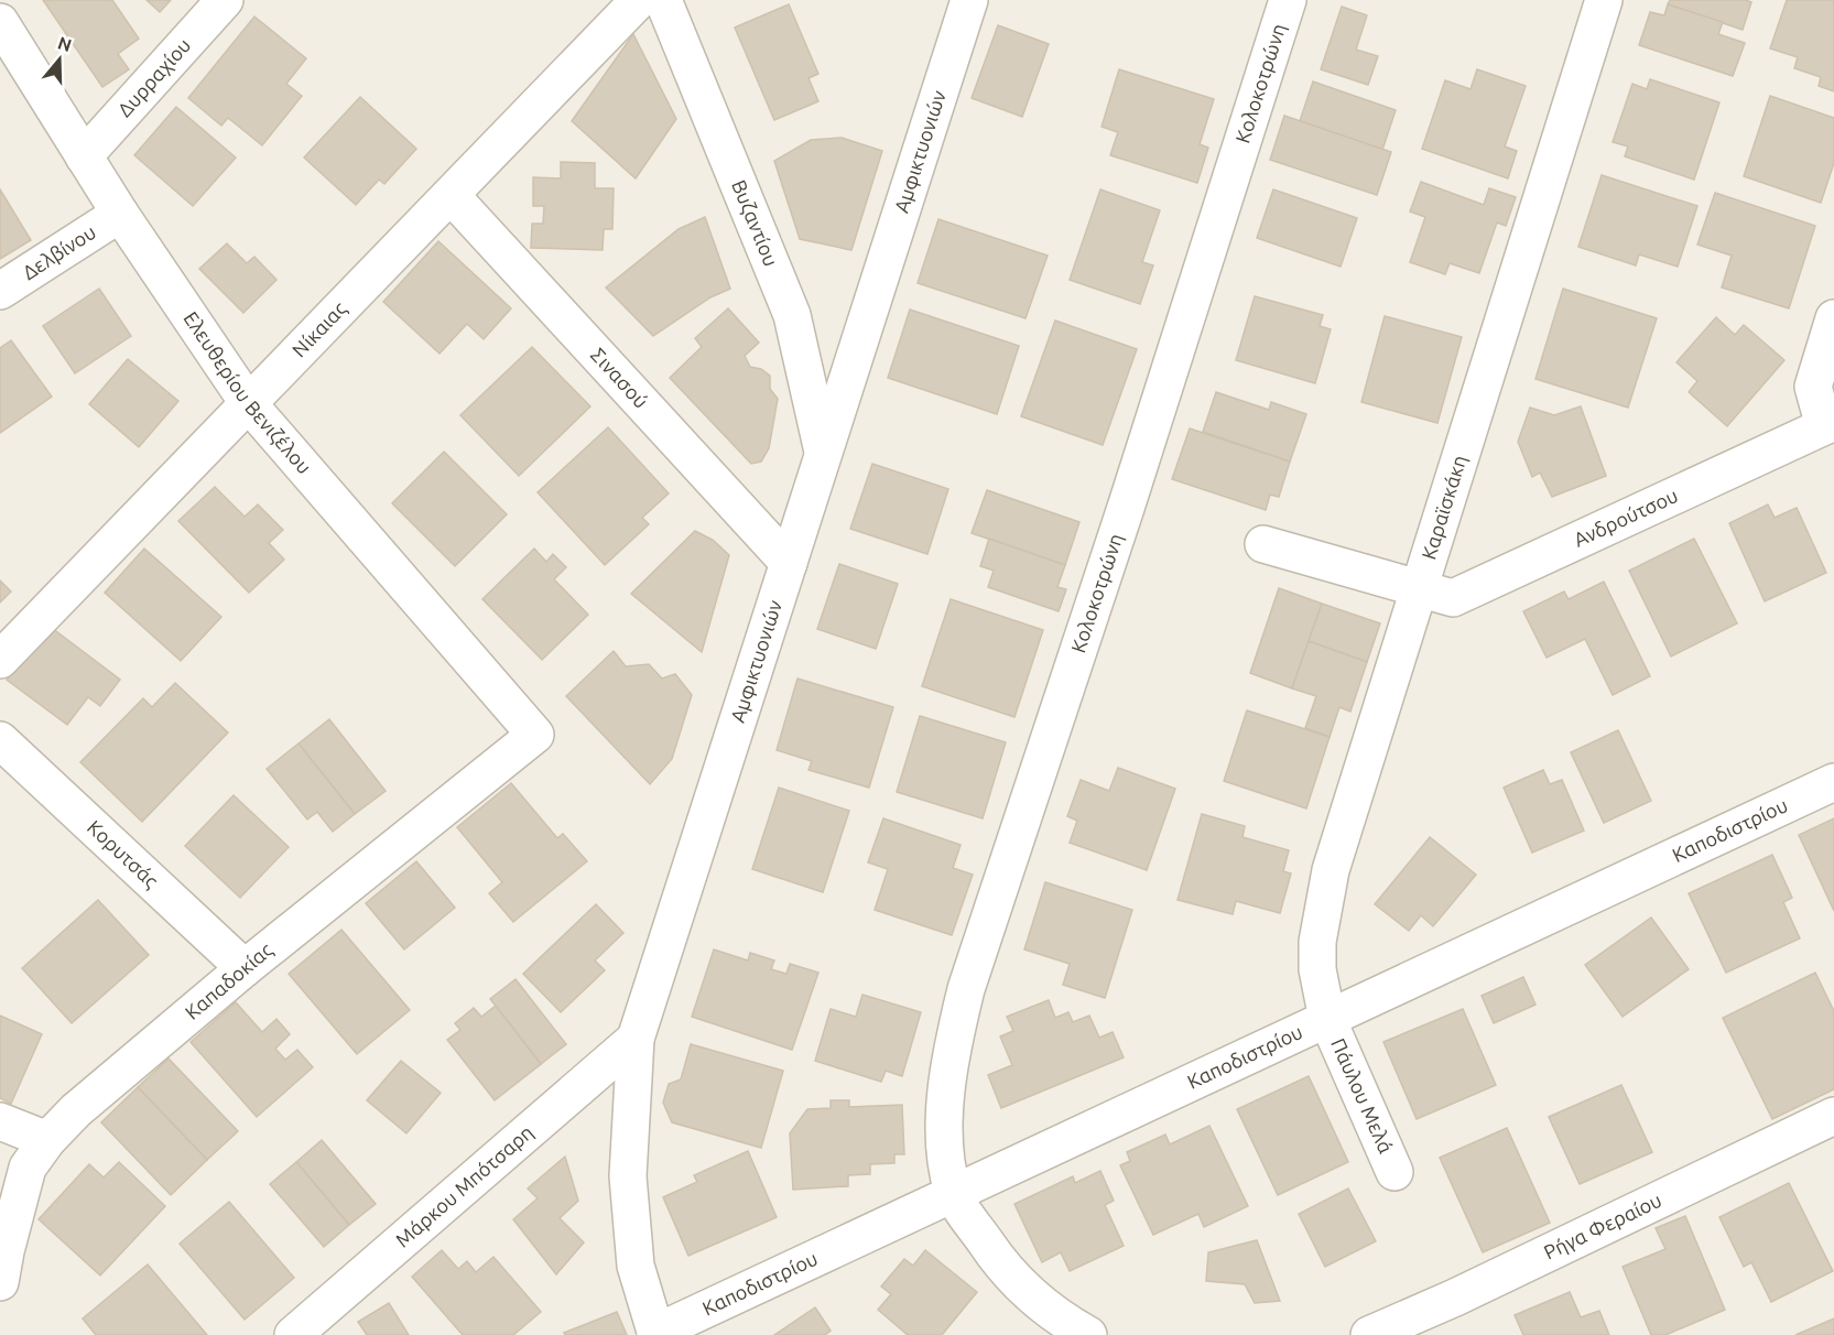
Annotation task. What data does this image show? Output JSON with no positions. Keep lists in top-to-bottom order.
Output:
{
  "streets": {
    "street": [
      "Δυρραχίου",
      "Κολοκοτρώνη",
      "Αμφικτυονιών",
      "Βυζαντίου",
      "Δελβίνου",
      "Νίκαιας",
      "Σινασού",
      "Ελευθερίου Βενιζέλου",
      "Καραϊσκάκη",
      "Ανδρούτσου",
      "Καποδιστρίου",
      "Κορυτσάς",
      "Καπαδοκίας",
      "Πάυλου Μελά",
      "Μάρκου Μπότσαρη",
      "Ρήγα Φεραίου"
    ]
  },
  "crossings": [
    ["Δυρραχίου", "Ελευθερίου Βενιζέλου"],
    ["Κολοκοτρώνη", "Καποδιστρίου"],
    ["Αμφικτυονιών", "Βυζαντίου"],
    ["Αμφικτυονιών", "Σινασού"],
    ["Αμφικτυονιών", "Καποδιστρίου"],
    ["Αμφικτυονιών", "Μάρκου Μπότσαρη"],
    ["Δελβίνου", "Ελευθερίου Βενιζέλου"],
    ["Νίκαιας", "Σινασού"],
    ["Νίκαιας", "Ελευθερίου Βενιζέλου"],
    ["Ελευθερίου Βενιζέλου", "Καπαδοκίας"],
    ["Καραϊσκάκη", "Ανδρούτσου"],
    ["Καραϊσκάκη", "Καποδιστρίου"],
    ["Καραϊσκάκη", "Πάυλου Μελά"],
    ["Καποδιστρίου", "Πάυλου Μελά"],
    ["Κορυτσάς", "Καπαδοκίας"]
  ],
  "north": "top"
}
